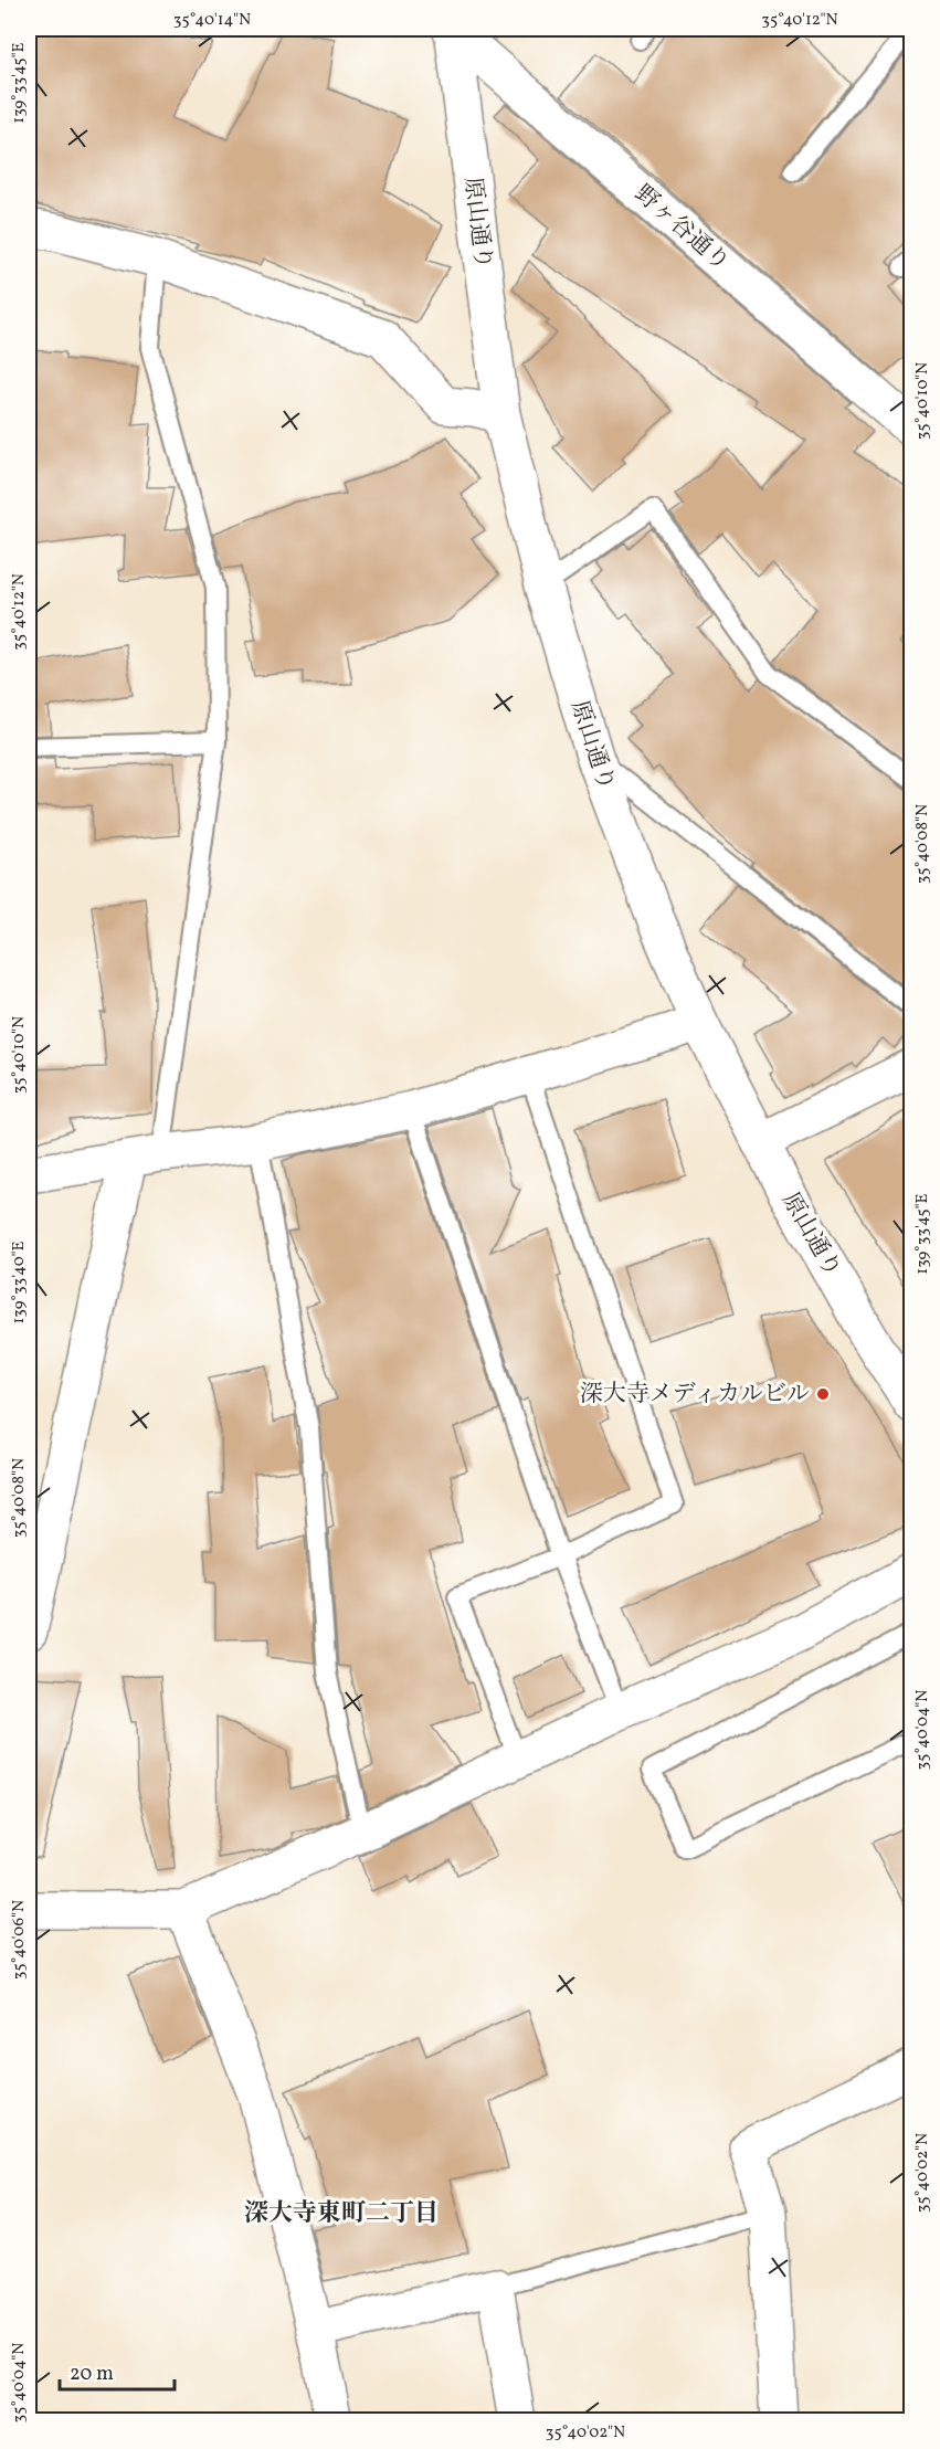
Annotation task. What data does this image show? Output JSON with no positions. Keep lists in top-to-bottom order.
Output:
{
  "streets": {
    "street": ["原山通り", "野ヶ谷通り"]
  },
  "crossings": [
    ["原山通り", "野ヶ谷通り"]
  ],
  "districts": ["深大寺東町二丁目"],
  "places": ["深大寺メディカルビル"],
  "scale_bar": "20 m",
  "coordinates": [
    "35°40'14\"N",
    "35°40'12\"N",
    "139°33'45\"E",
    "35°40'10\"N",
    "35°40'08\"N",
    "139°33'40\"E",
    "35°40'04\"N",
    "35°40'06\"N",
    "35°40'02\"N"
  ]
}
